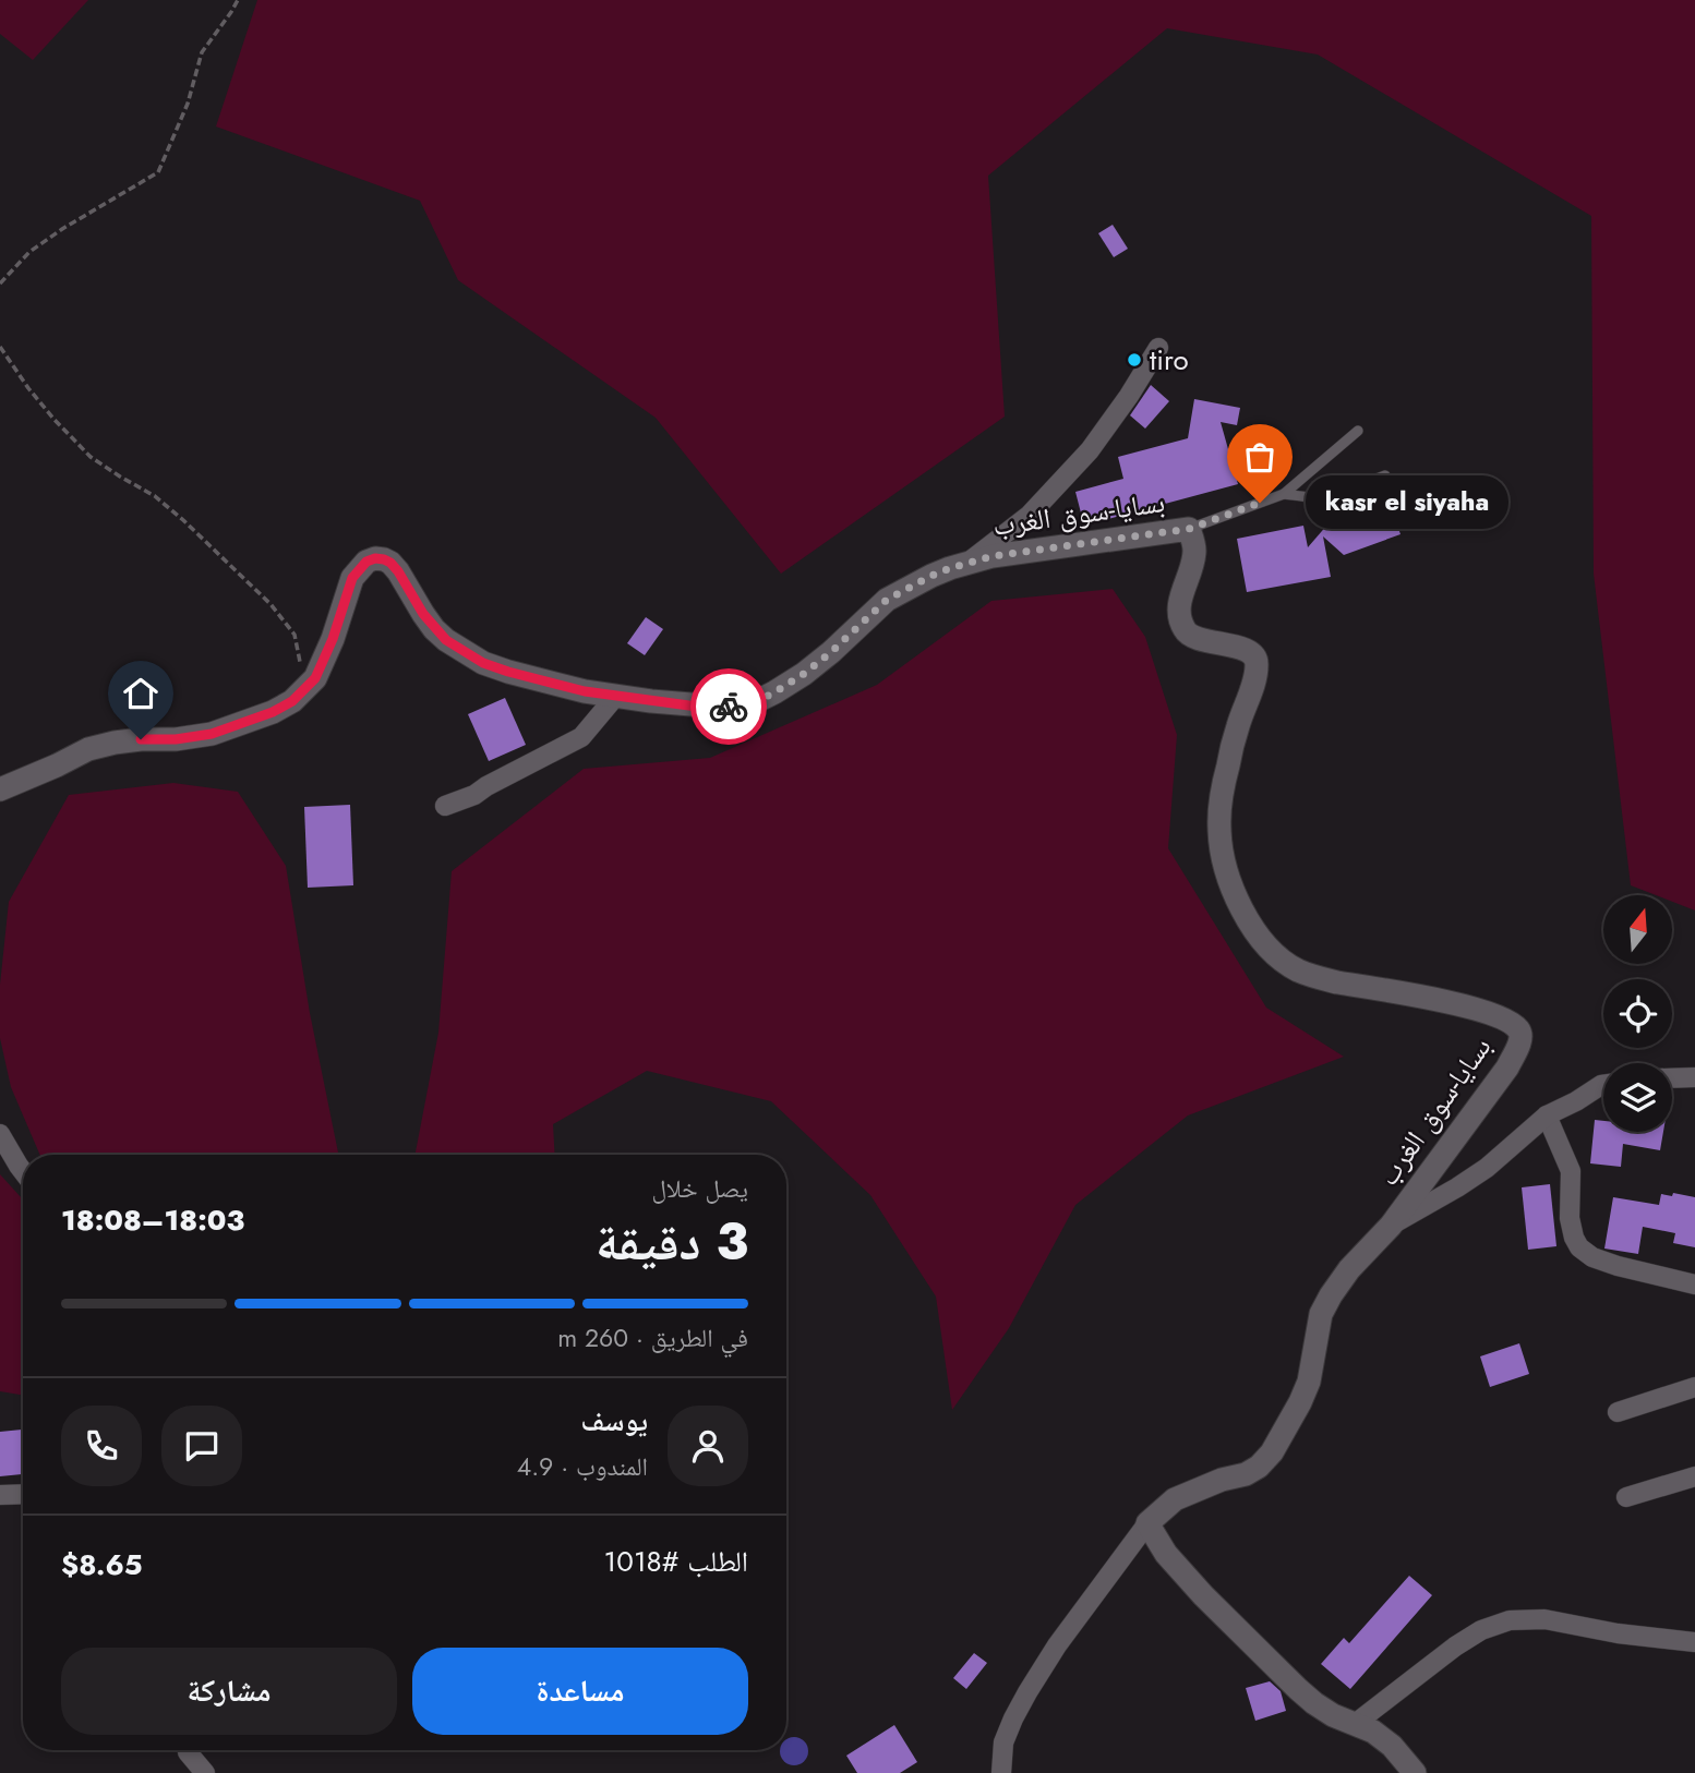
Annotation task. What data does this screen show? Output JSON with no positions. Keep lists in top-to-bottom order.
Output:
{
  "streets": {
    "street": ["بسايا-سوق الغرب"]
  },
  "places": ["tiro", "kasr el siyaha"],
  "north": "top",
  "page": {
    "bubble": "kasr el siyaha",
    "heading": ["3 دقيقة", "يصل خلال", "18:03–18:08"],
    "panel": [
      "يوسف",
      "المندوب · 4.9",
      "الطلب #1018",
      "$8.65"
    ],
    "bar": "في الطريق · 260 m",
    "buttons": ["مساعدة", "مشاركة"]
  }
}
